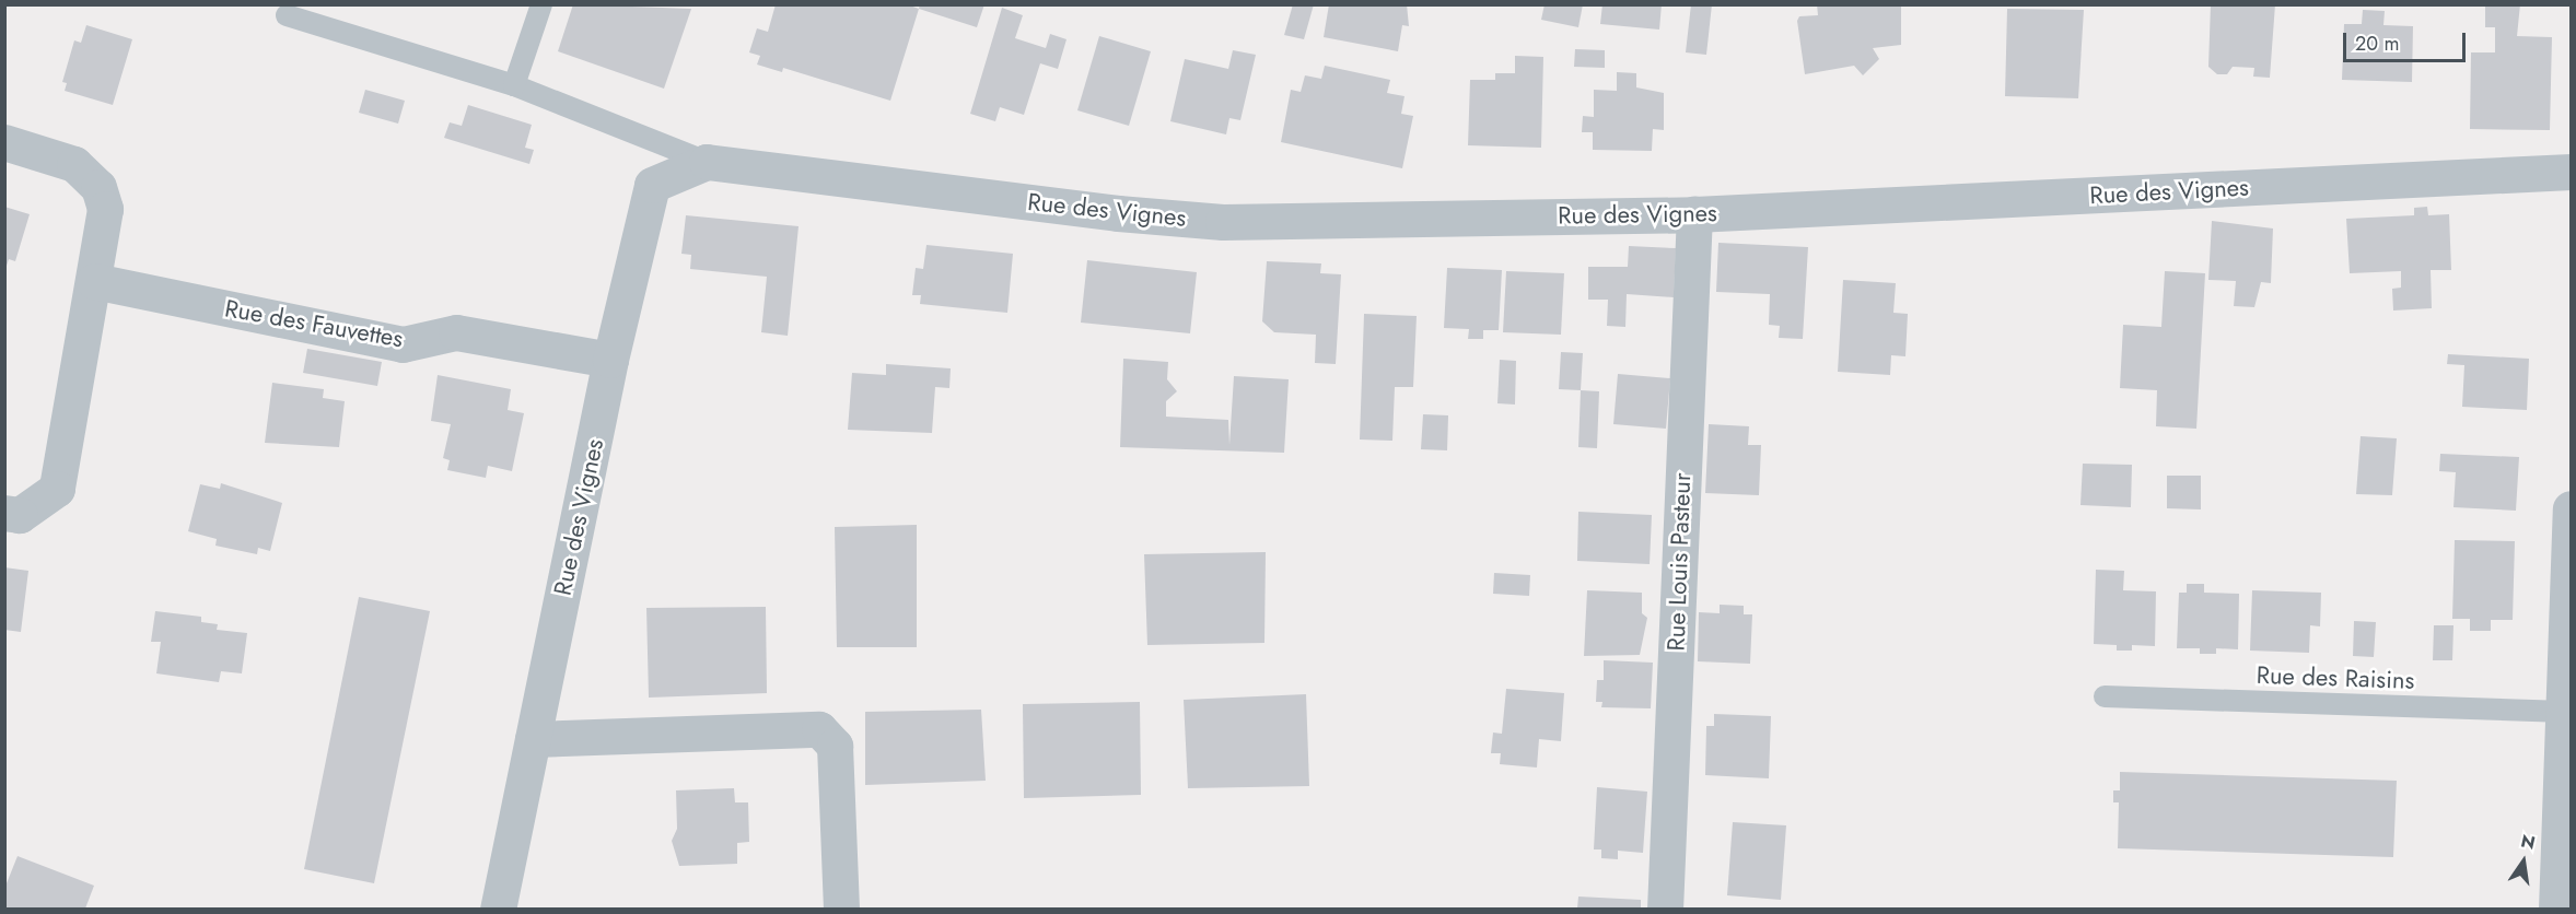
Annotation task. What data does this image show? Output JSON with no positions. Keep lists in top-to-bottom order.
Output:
{
  "streets": {
    "street": ["Rue des Vignes", "Rue des Fauvettes", "Rue Louis Pasteur"],
    "lane": ["Rue des Raisins"]
  },
  "crossings": [
    ["Rue des Vignes", "Rue des Fauvettes"],
    ["Rue des Vignes", "Rue Louis Pasteur"]
  ],
  "scale_bar": "20 m",
  "north": "top"
}
